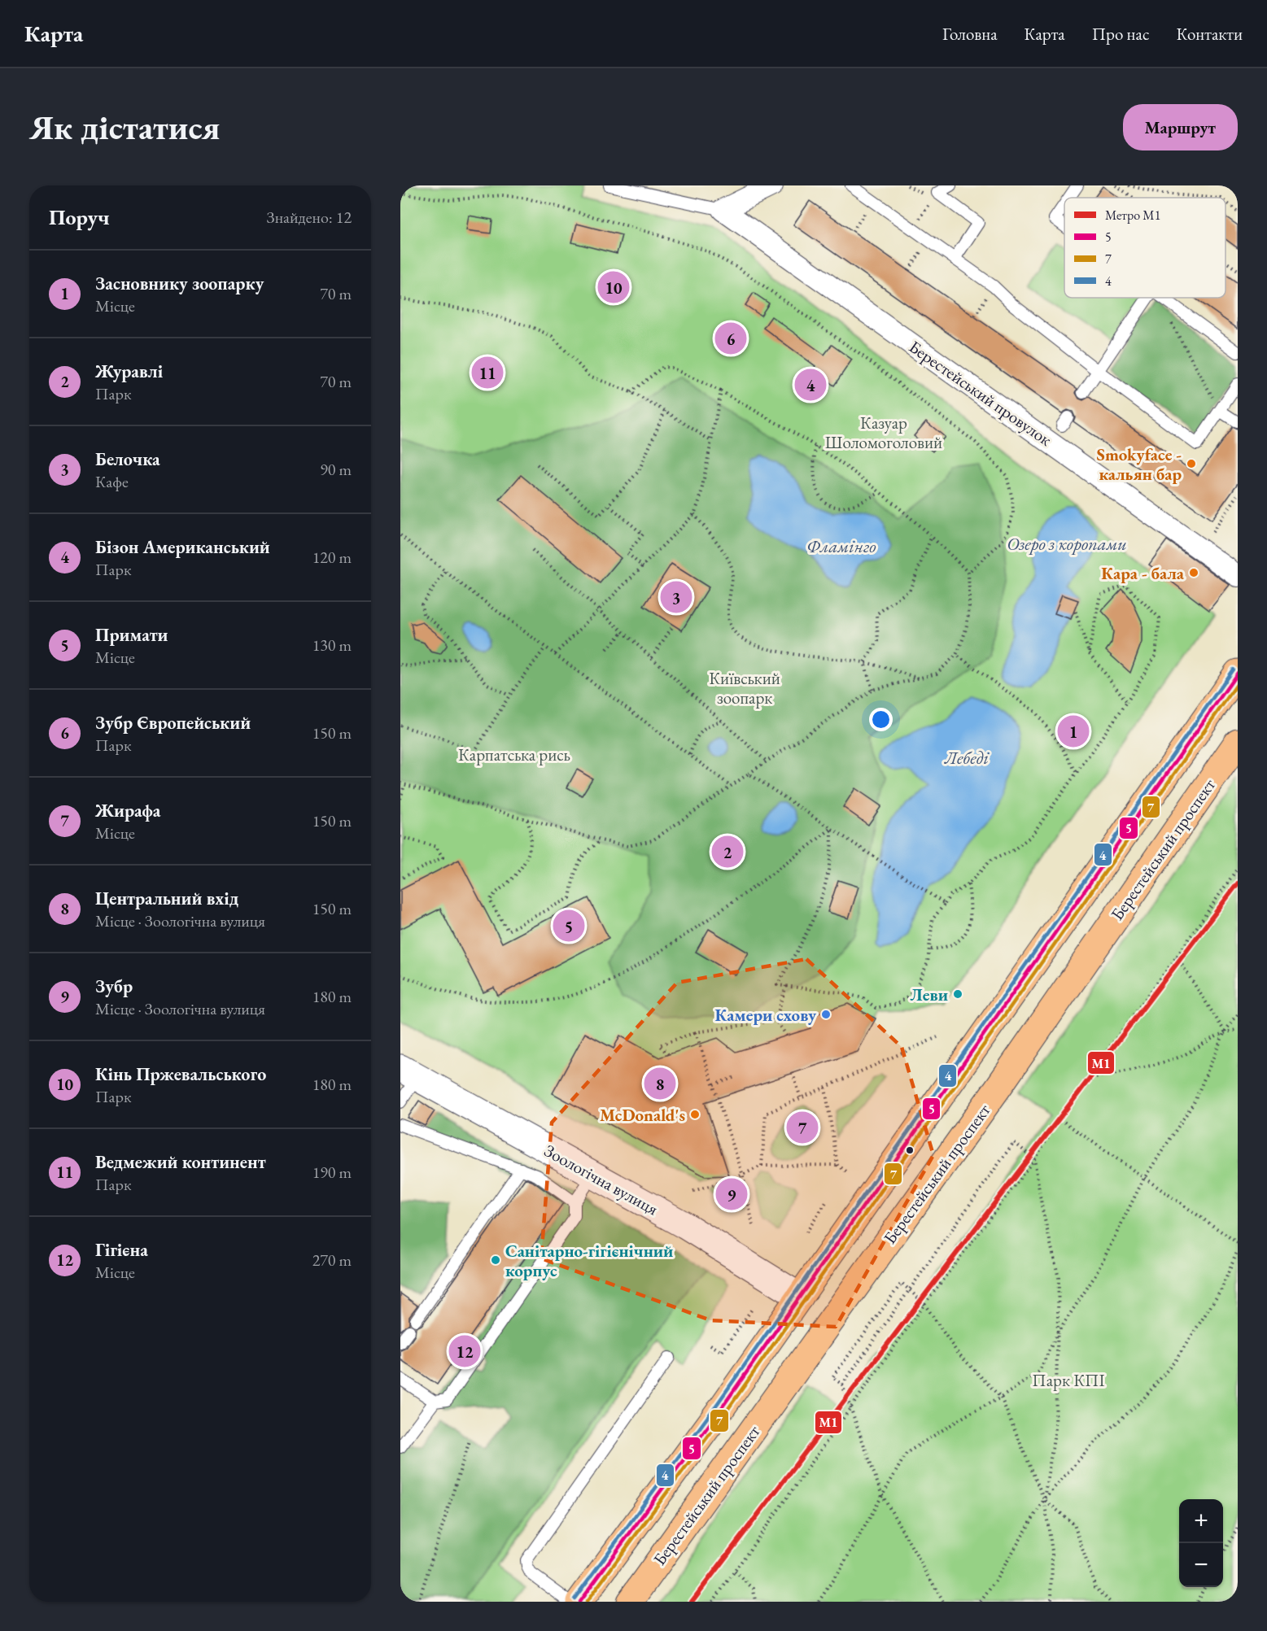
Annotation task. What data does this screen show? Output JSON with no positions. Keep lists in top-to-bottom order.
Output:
{
  "streets": {
    "main road": ["Берестейський проспект"],
    "street": ["Берестейський провулок", "Зоологічна вулиця"]
  },
  "water": ["Озеро з коропами", "Фламінго", "Лебеді"],
  "parks": [
    "Казуар Шоломоголовий",
    "Київський зоопарк",
    "Карпатська рись",
    "Парк КПІ"
  ],
  "places": [
    "Smokyface - кальян бар",
    "Кара - бала",
    "Леви",
    "Камери схову",
    "McDonald's",
    "Санітарно-гігієнічний корпус"
  ],
  "lines": [
    "transit line 4",
    "transit line 5",
    "transit line 7",
    "metro line M1"
  ],
  "legend": [
    "Метро M1",
    "5",
    "7",
    "4"
  ],
  "page": {
    "header": "Карта",
    "nav": [
      "Головна",
      "Карта",
      "Про нас",
      "Контакти"
    ],
    "buttons": "Маршрут",
    "title": "Як дістатися",
    "heading": ["Поруч", "Знайдено: 12"],
    "list": [
      {
        "mark": "1",
        "name": "Засновнику зоопарку",
        "note": "Місце",
        "value": "70 m"
      },
      {
        "mark": "2",
        "name": "Журавлі",
        "note": "Парк",
        "value": "70 m"
      },
      {
        "mark": "3",
        "name": "Белочка",
        "note": "Кафе",
        "value": "90 m"
      },
      {
        "mark": "4",
        "name": "Бізон Американський",
        "note": "Парк",
        "value": "120 m"
      },
      {
        "mark": "5",
        "name": "Примати",
        "note": "Місце",
        "value": "130 m"
      },
      {
        "mark": "6",
        "name": "Зубр Європейський",
        "note": "Парк",
        "value": "150 m"
      },
      {
        "mark": "7",
        "name": "Жирафа",
        "note": "Місце",
        "value": "150 m"
      },
      {
        "mark": "8",
        "name": "Центральний вхід",
        "note": "Місце · Зоологічна вулиця",
        "value": "150 m"
      },
      {
        "mark": "9",
        "name": "Зубр",
        "note": "Місце · Зоологічна вулиця",
        "value": "180 m"
      },
      {
        "mark": "10",
        "name": "Кінь Пржевальського",
        "note": "Парк",
        "value": "180 m"
      },
      {
        "mark": "11",
        "name": "Ведмежий континент",
        "note": "Парк",
        "value": "190 m"
      },
      {
        "mark": "12",
        "name": "Гігієна",
        "note": "Місце",
        "value": "270 m"
      }
    ],
    "pins": [
      "10",
      "6",
      "11",
      "4",
      "3",
      "1",
      "2",
      "5",
      "8",
      "7",
      "9",
      "12"
    ],
    "map_buttons": ["+", "−"]
  }
}
